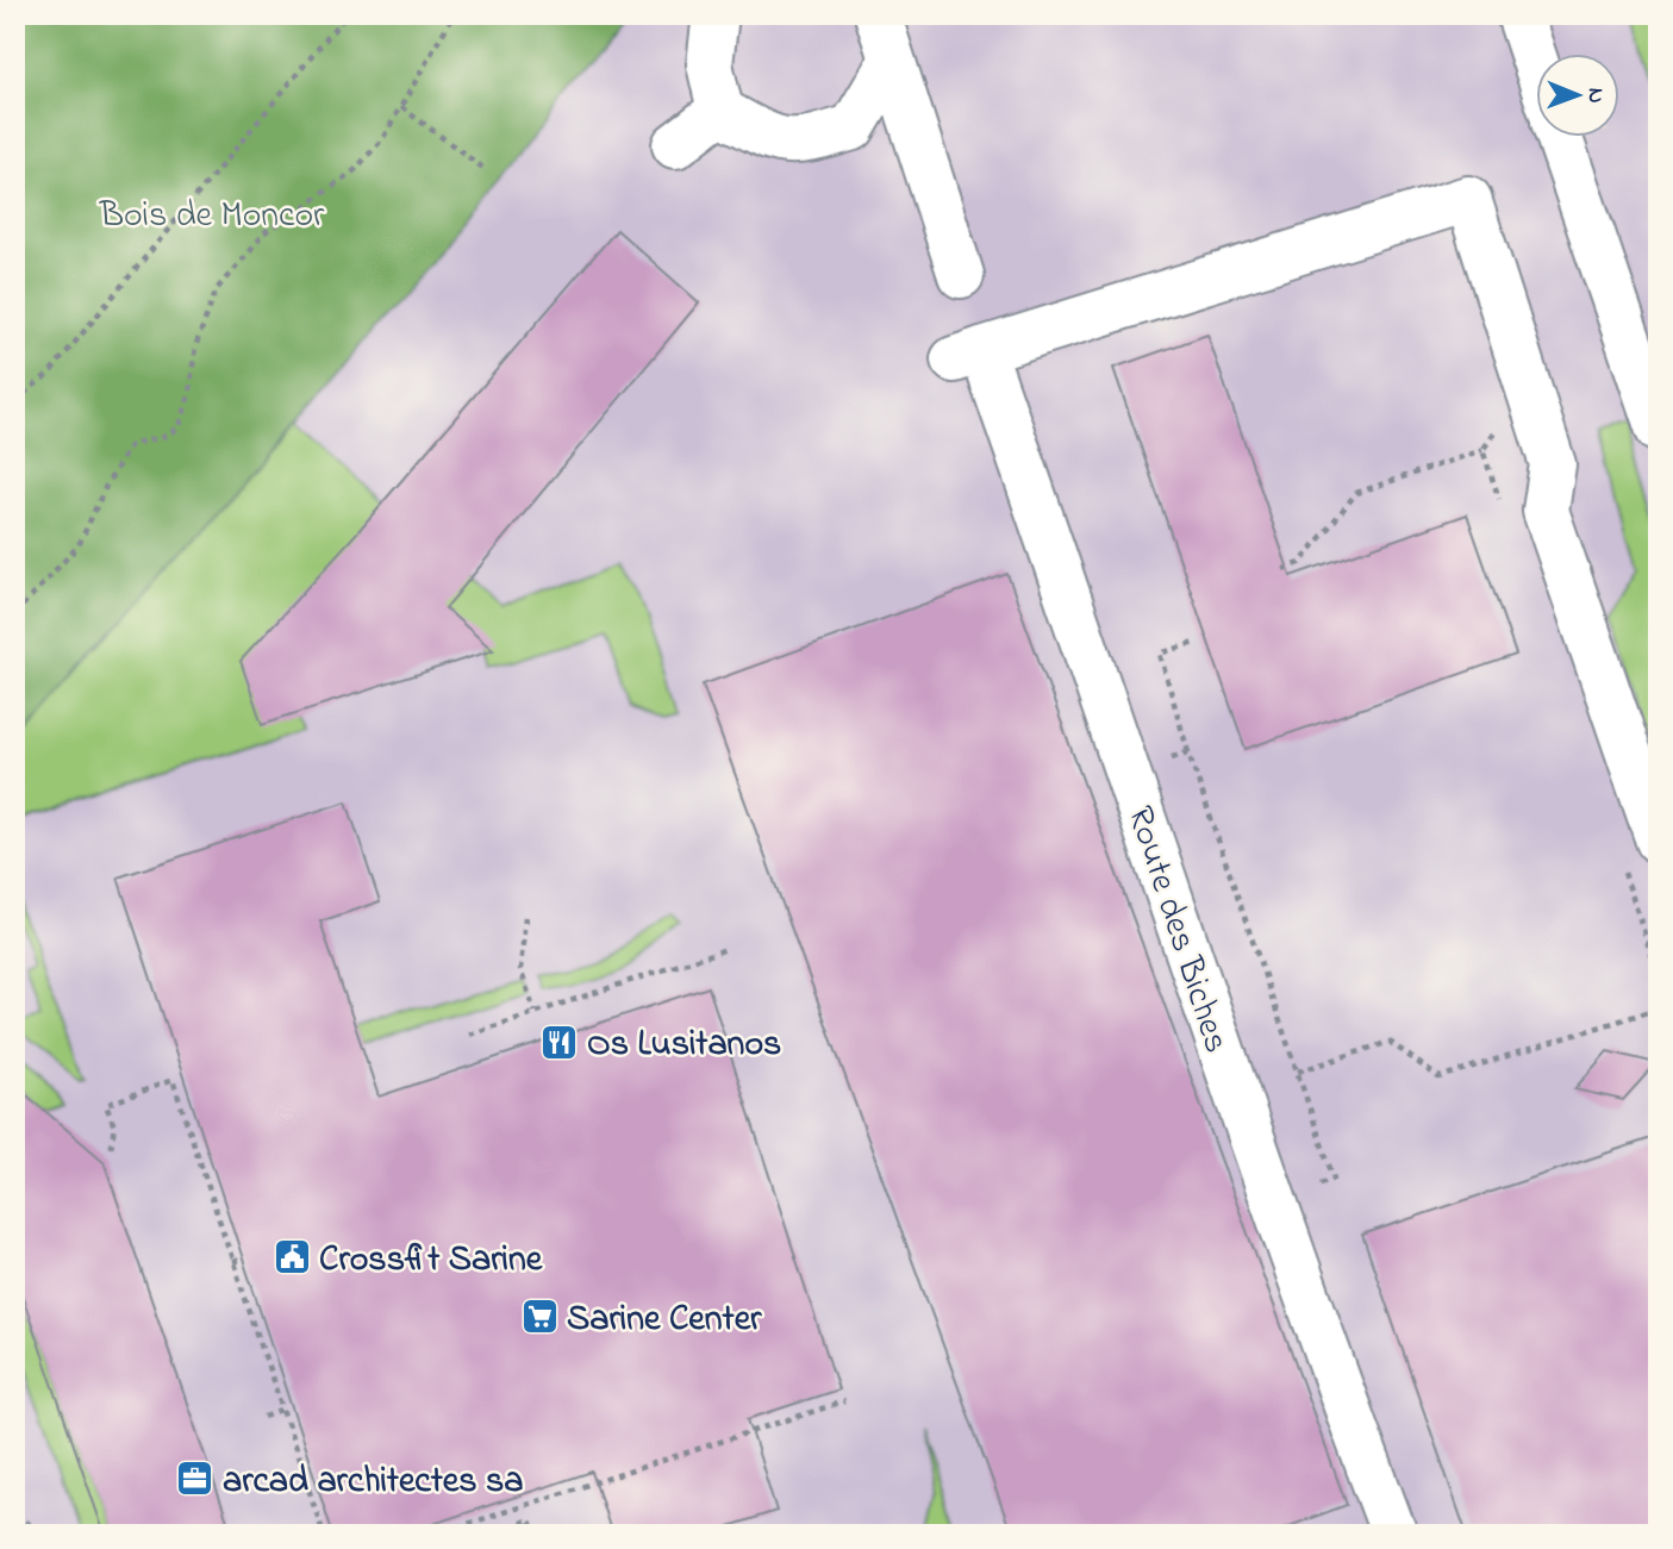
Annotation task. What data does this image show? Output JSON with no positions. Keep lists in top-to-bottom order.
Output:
{
  "streets": {
    "street": ["Route des Biches"]
  },
  "parks": ["Bois de Moncor"],
  "places": {
    "restaurant": ["Os Lusitanos"],
    "public building": ["Crossfit Sarine"],
    "supermarket": ["Sarine Center"],
    "office": ["arcad architectes sa"]
  },
  "north": "right"
}
